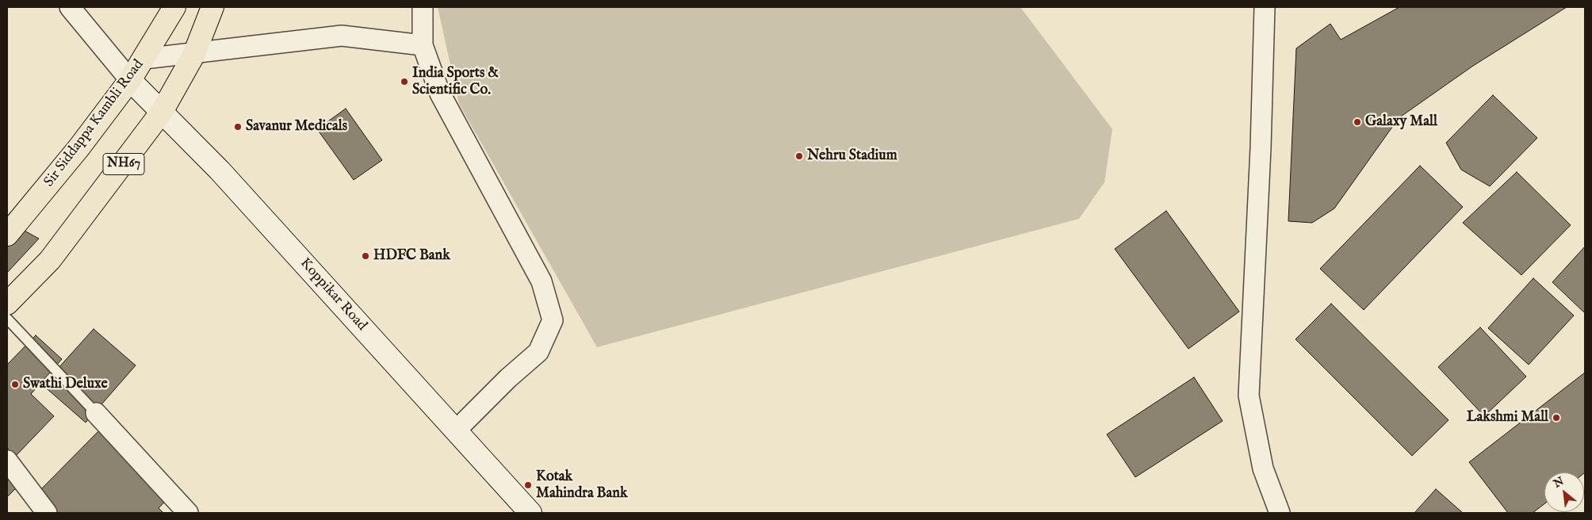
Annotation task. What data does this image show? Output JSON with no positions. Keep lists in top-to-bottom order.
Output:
{
  "streets": {
    "highway": ["Sir Siddappa Kambli Road", "NH67"],
    "main road": ["Koppikar Road"]
  },
  "crossings": [
    ["Sir Siddappa Kambli Road", "Koppikar Road"],
    ["NH67", "Koppikar Road"]
  ],
  "places": [
    "India Sports & Scientific Co.",
    "Galaxy Mall",
    "Savanur Medicals",
    "Nehru Stadium",
    "HDFC Bank",
    "Swathi Deluxe",
    "Lakshmi Mall",
    "Kotak Mahindra Bank"
  ],
  "north": "top left"
}
